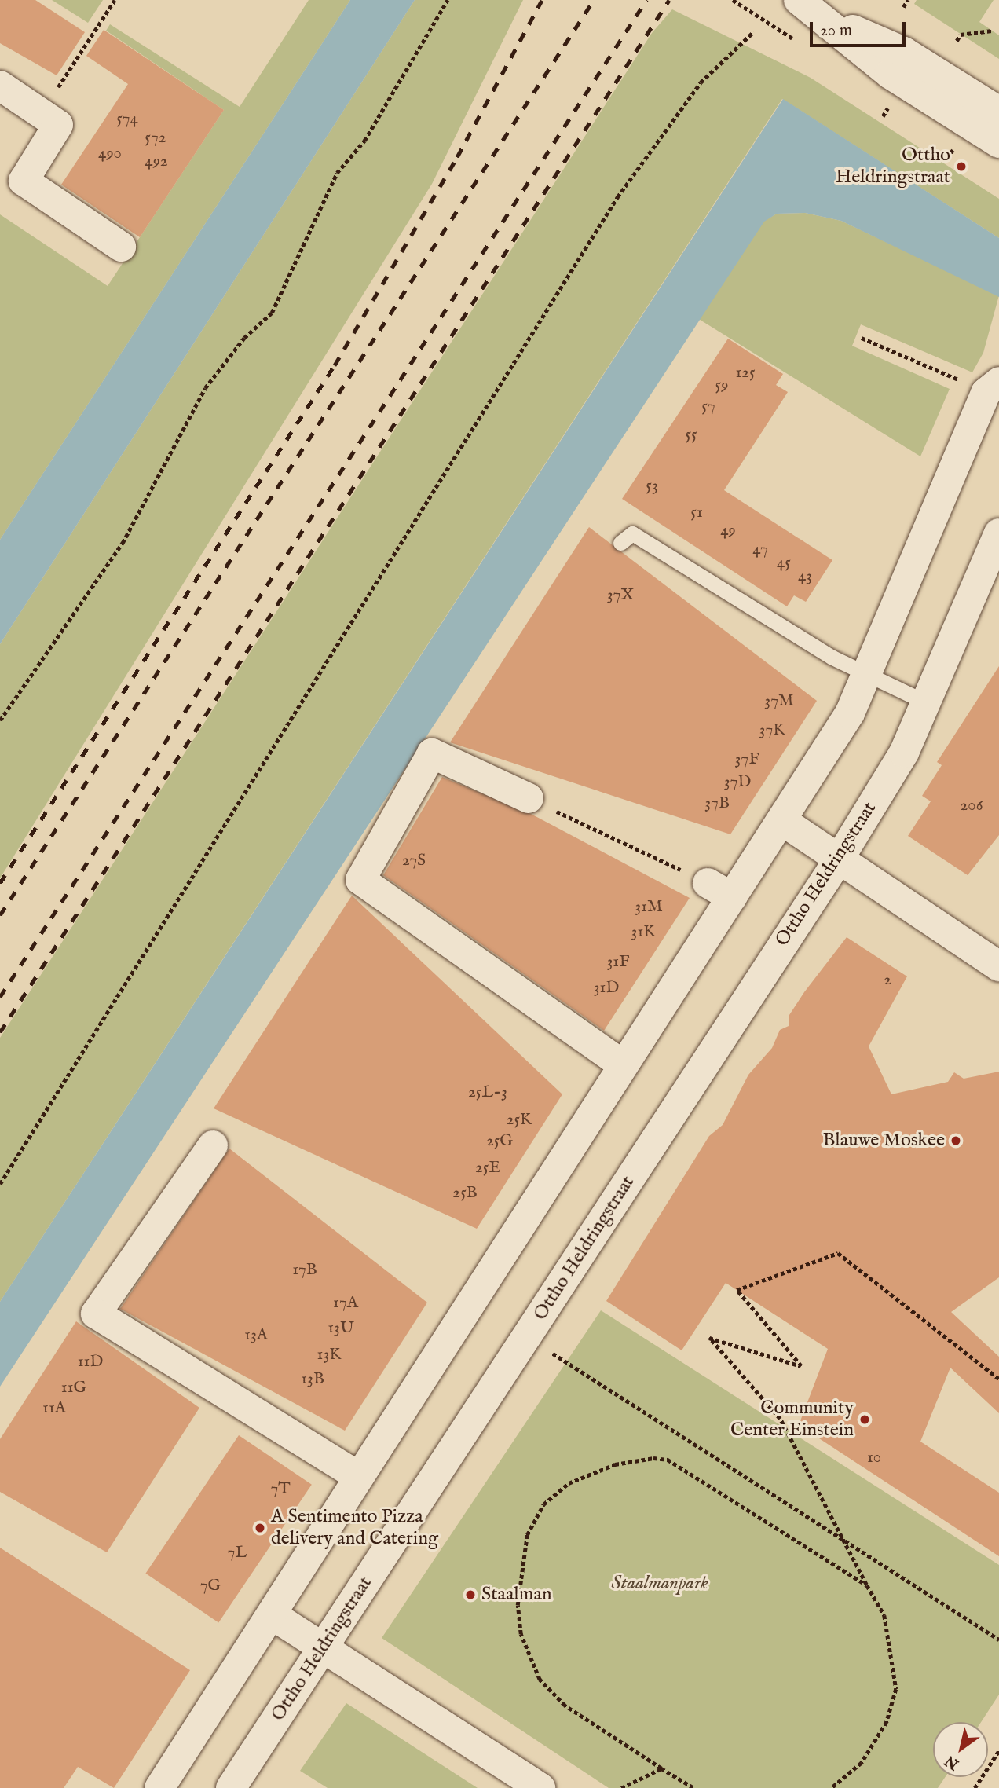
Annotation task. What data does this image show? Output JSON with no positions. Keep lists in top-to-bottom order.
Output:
{
  "streets": {
    "street": ["Ottho Heldringstraat"]
  },
  "parks": ["Staalmanpark"],
  "places": [
    "Ottho Heldringstraat",
    "Blauwe Moskee",
    "Community Center Einstein",
    "A Sentimento Pizza delivery and Catering",
    "Staalman"
  ],
  "house_numbers": [
    "574",
    "572",
    "490",
    "492",
    "125",
    "59",
    "57",
    "55",
    "53",
    "51",
    "49",
    "47",
    "45",
    "43",
    "37X",
    "37M",
    "37K",
    "37F",
    "37D",
    "37B",
    "206",
    "27S",
    "31M",
    "31K",
    "31F",
    "2",
    "31D",
    "25L-3",
    "25K",
    "25G",
    "25E",
    "25B",
    "17B",
    "17A",
    "13U",
    "13A",
    "13K",
    "11D",
    "13B",
    "11G",
    "11A",
    "10",
    "7T",
    "7L",
    "7G"
  ],
  "scale_bar": "20 m",
  "north": "bottom left"
}
